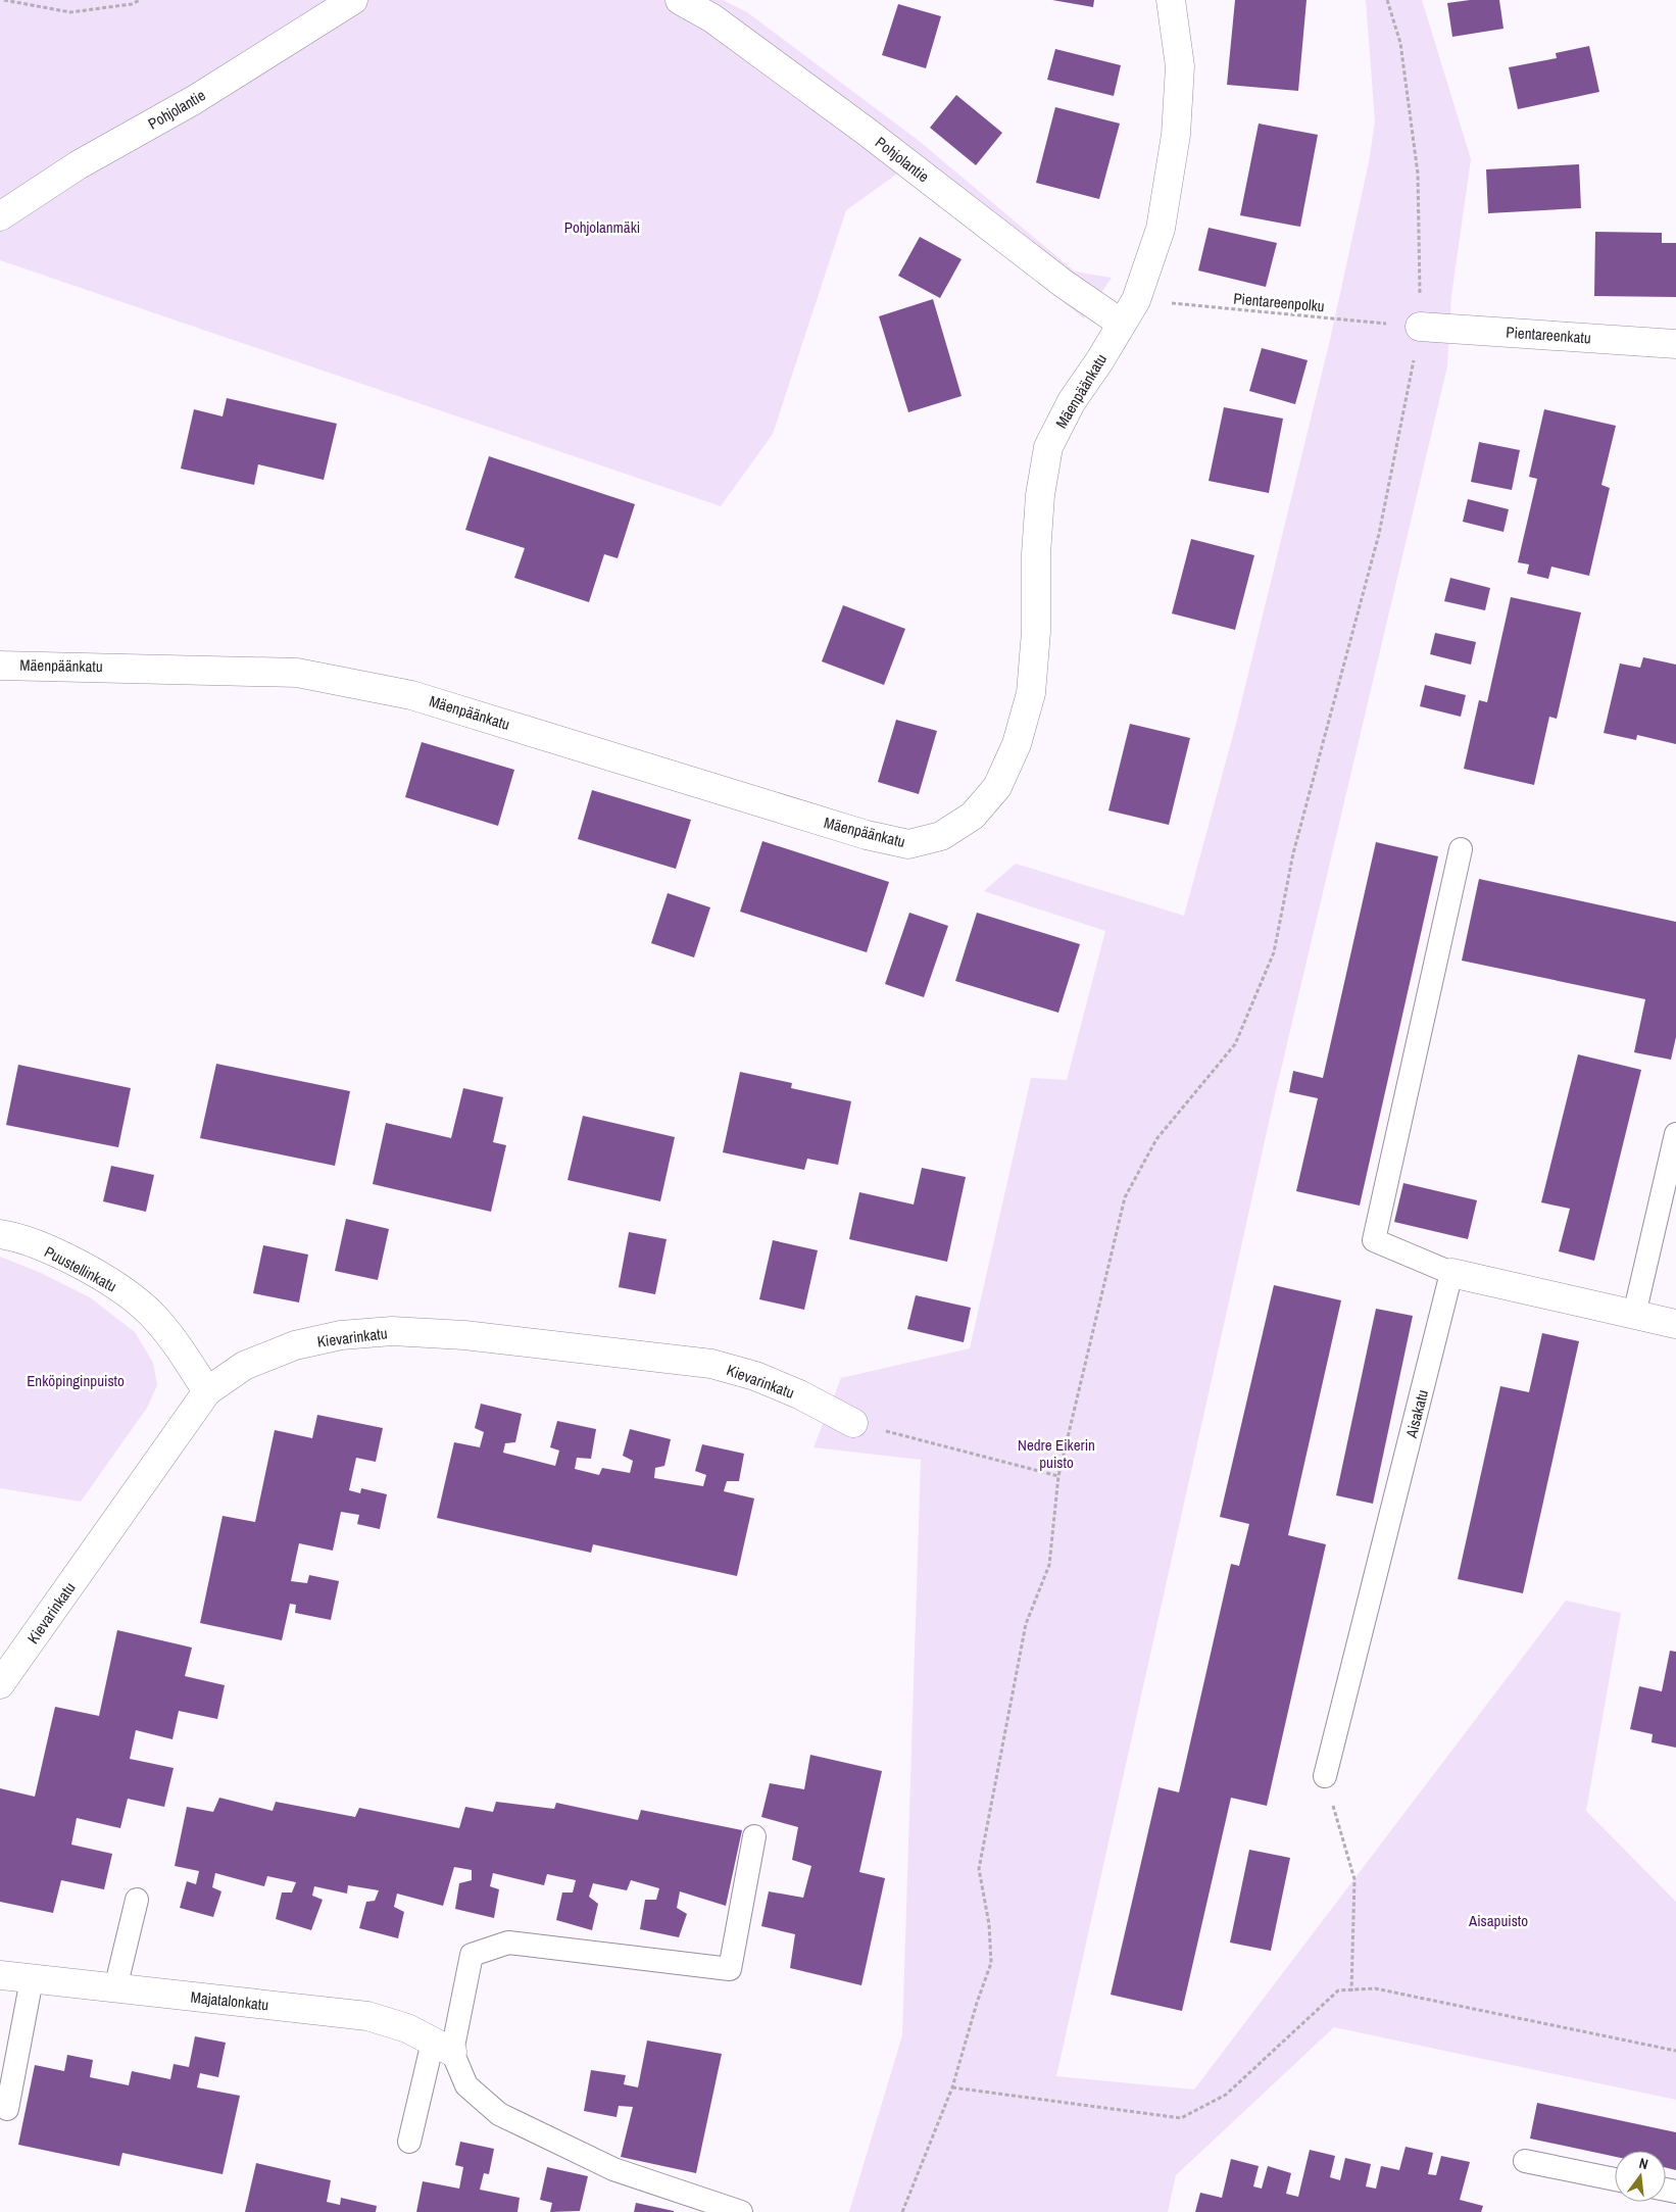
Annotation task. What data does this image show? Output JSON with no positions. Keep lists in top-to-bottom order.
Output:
{
  "streets": {
    "street": [
      "Pohjolantie",
      "Pientareenkatu",
      "Mäenpäänkatu",
      "Puustellinkatu",
      "Kievarinkatu",
      "Majatalonkatu"
    ],
    "lane": ["Aisakatu"],
    "path": ["Pientareenpolku"]
  },
  "crossings": [
    ["Pohjolantie", "Pientareenpolku"],
    ["Pohjolantie", "Mäenpäänkatu"],
    ["Pientareenpolku", "Pientareenkatu"],
    ["Pientareenpolku", "Mäenpäänkatu"],
    ["Puustellinkatu", "Kievarinkatu"]
  ],
  "parks": [
    "Pohjolanmäki",
    "Enköpinginpuisto",
    "Nedre Eikerin puisto",
    "Aisapuisto"
  ],
  "north": "top"
}
